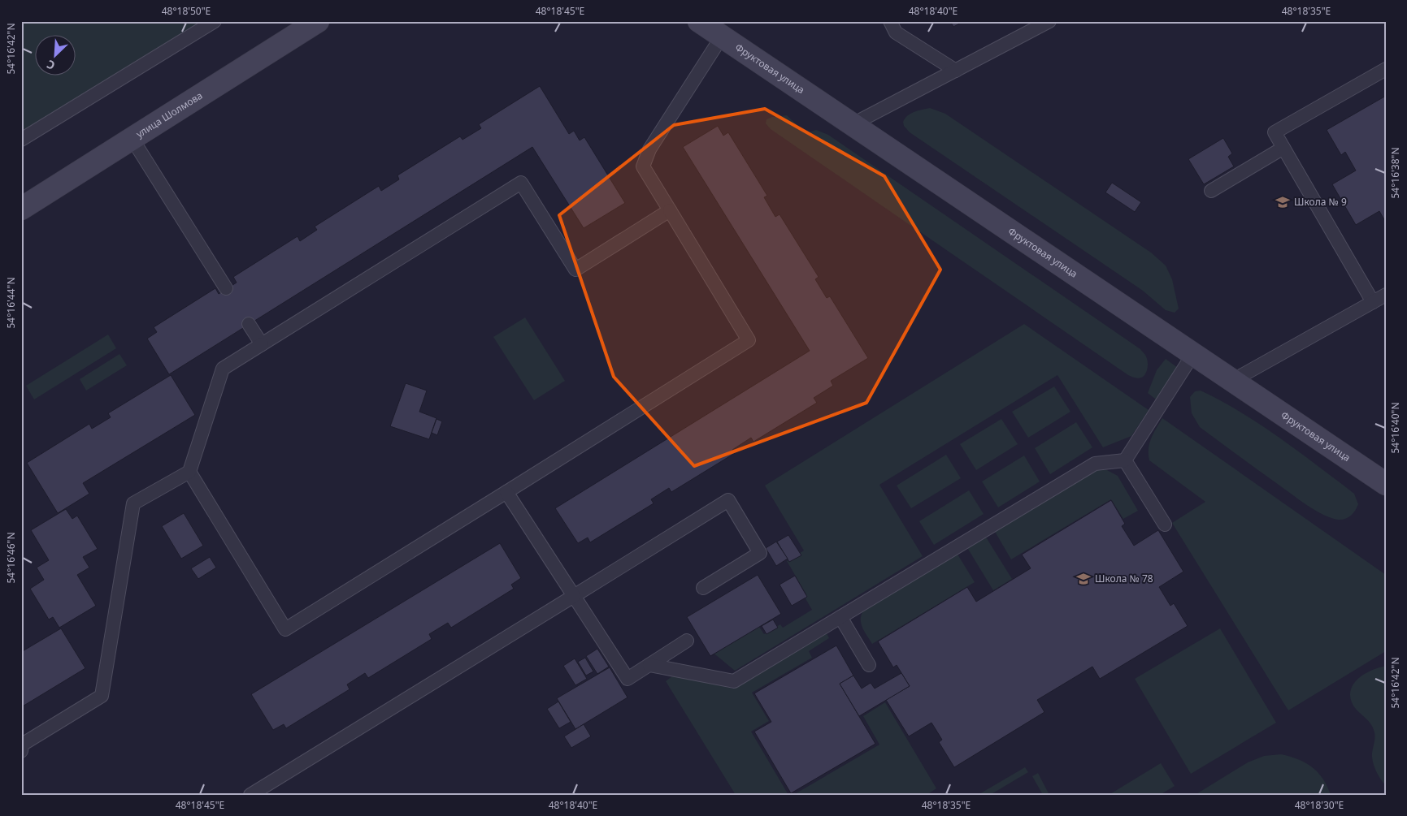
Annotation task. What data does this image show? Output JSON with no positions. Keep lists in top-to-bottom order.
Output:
{
  "streets": {
    "street": ["Фруктовая улица", "улица Шолмова"]
  },
  "places": {
    "school or university": ["Школа № 9", "Школа № 78"]
  },
  "north": "bottom left",
  "coordinates": [
    "48°18'50\"E",
    "48°18'45\"E",
    "48°18'40\"E",
    "48°18'35\"E",
    "54°16'42\"N",
    "54°16'38\"N",
    "54°16'44\"N",
    "54°16'40\"N",
    "54°16'46\"N",
    "48°18'30\"E"
  ]
}
